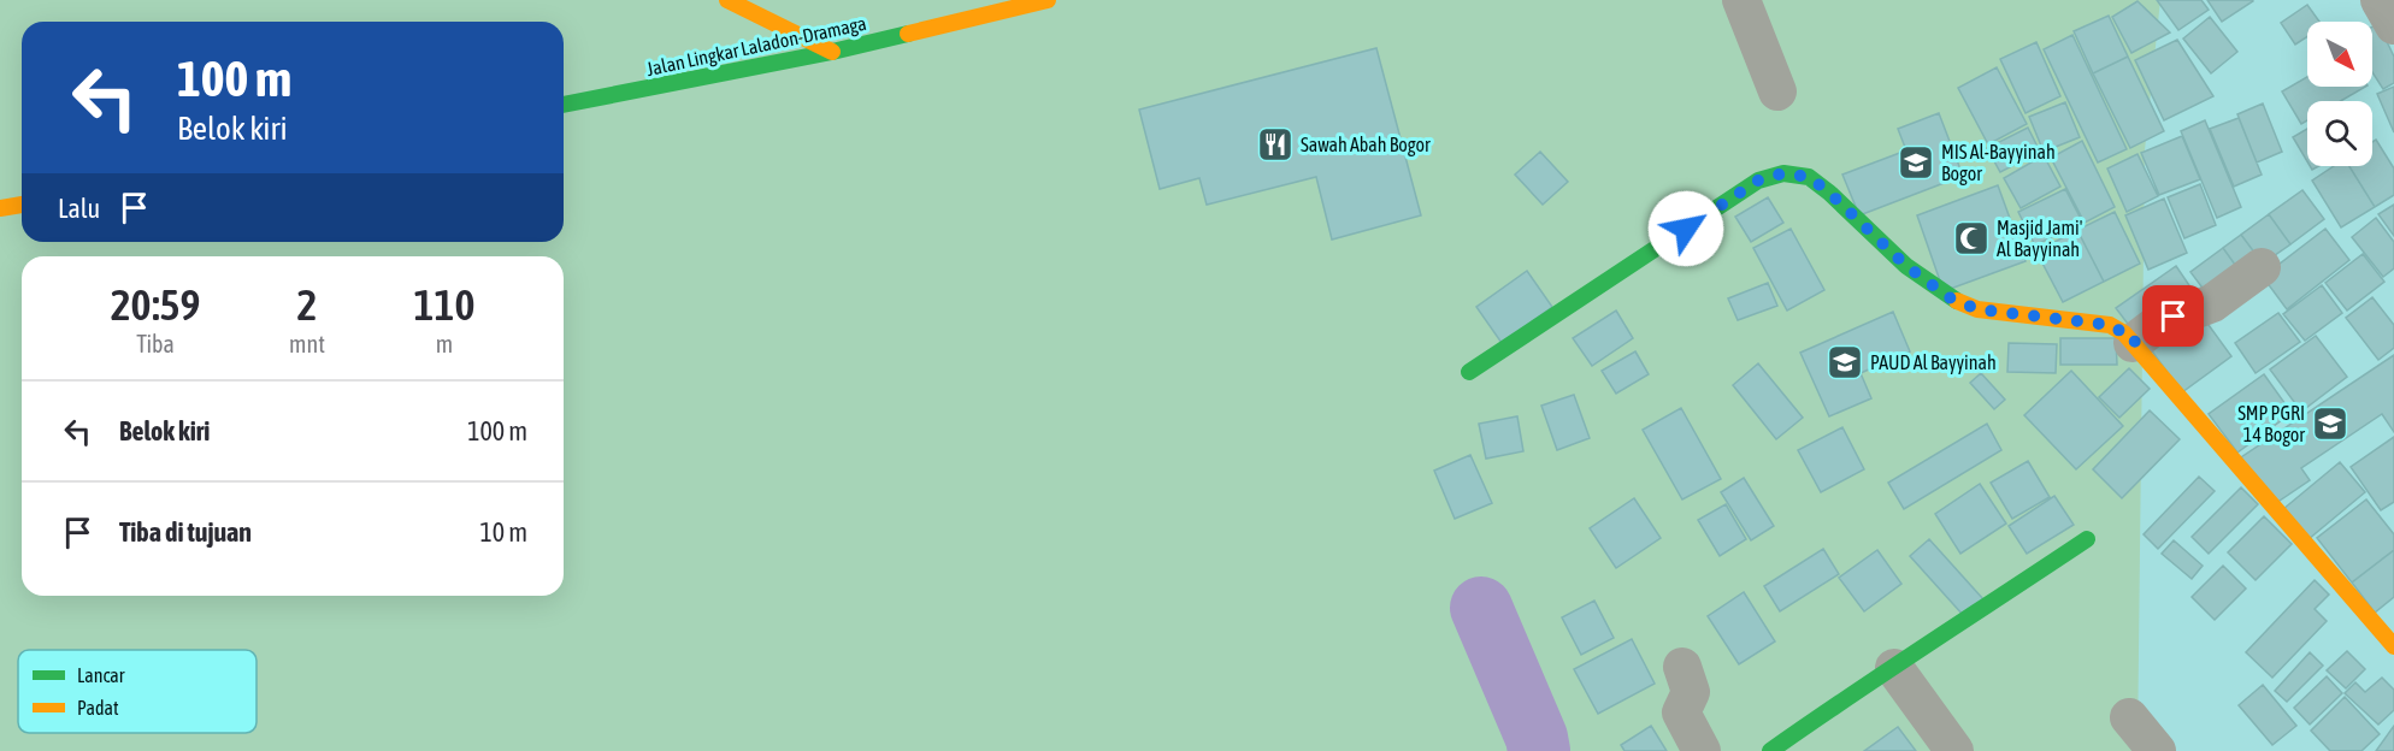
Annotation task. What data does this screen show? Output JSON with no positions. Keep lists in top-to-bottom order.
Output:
{
  "streets": {
    "street": ["Jalan Lingkar Laladon-Dramaga"]
  },
  "places": {
    "restaurant": ["Sawah Abah Bogor"],
    "school or university": ["MIS Al-Bayyinah Bogor", "PAUD Al Bayyinah", "SMP PGRI 14 Bogor"],
    "mosque": ["Masjid Jami' Al Bayyinah"]
  },
  "legend": ["Lancar", "Padat"],
  "north": "bottom right",
  "page": {
    "turn": ["100 m", "Belok kiri"],
    "then": "Lalu",
    "eta": [
      "20:59",
      "Tiba",
      "2",
      "mnt",
      "110",
      "m"
    ],
    "list": [
      {
        "name": "Belok kiri",
        "value": "100 m"
      },
      {
        "name": "Tiba di tujuan",
        "value": "10 m"
      }
    ]
  }
}
